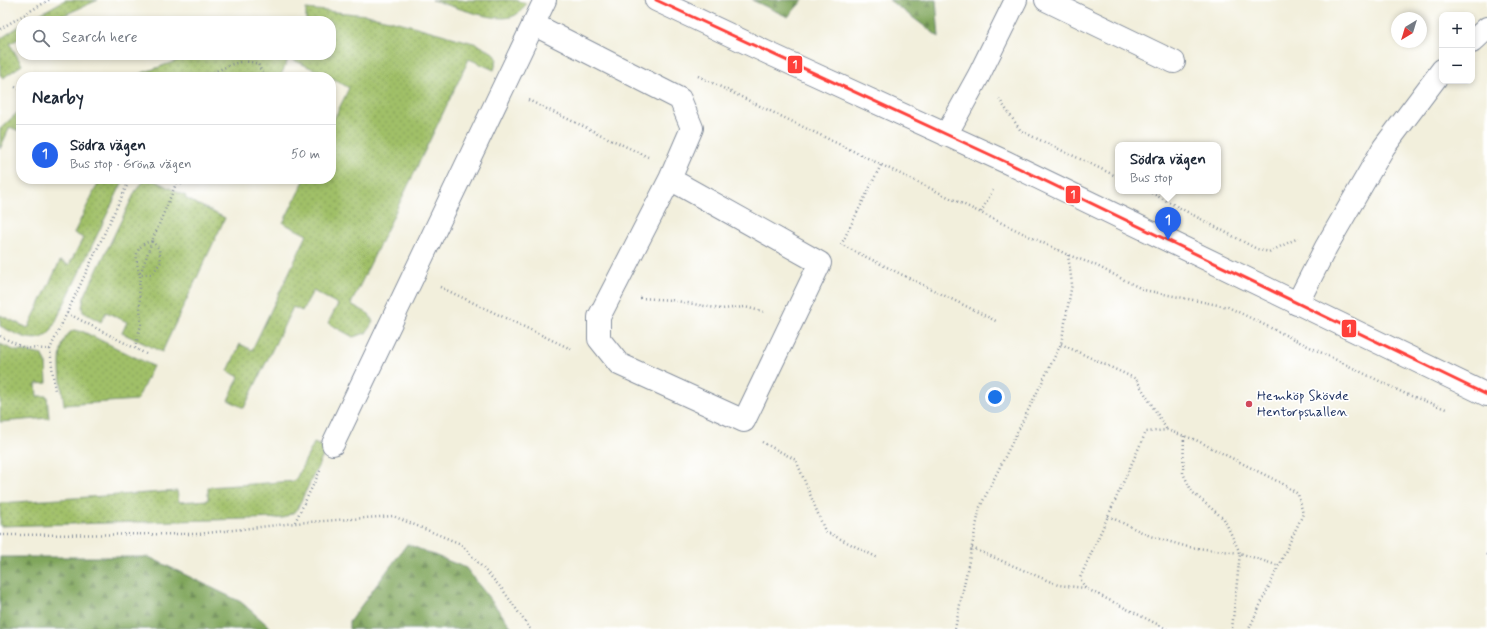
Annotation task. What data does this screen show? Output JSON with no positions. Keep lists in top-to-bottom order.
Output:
{
  "places": ["Hemköp Skövde Hentorpshallen"],
  "lines": ["transit line 1"],
  "north": "bottom left",
  "page": {
    "map_buttons": ["+", "−"],
    "search": "Search here",
    "heading": "Nearby",
    "list": [
      {
        "mark": "1",
        "name": "Södra vägen",
        "note": "Bus stop · Gröna vägen",
        "value": "50 m"
      }
    ],
    "popup": ["Södra vägen", "Bus stop"],
    "pins": "1"
  }
}
